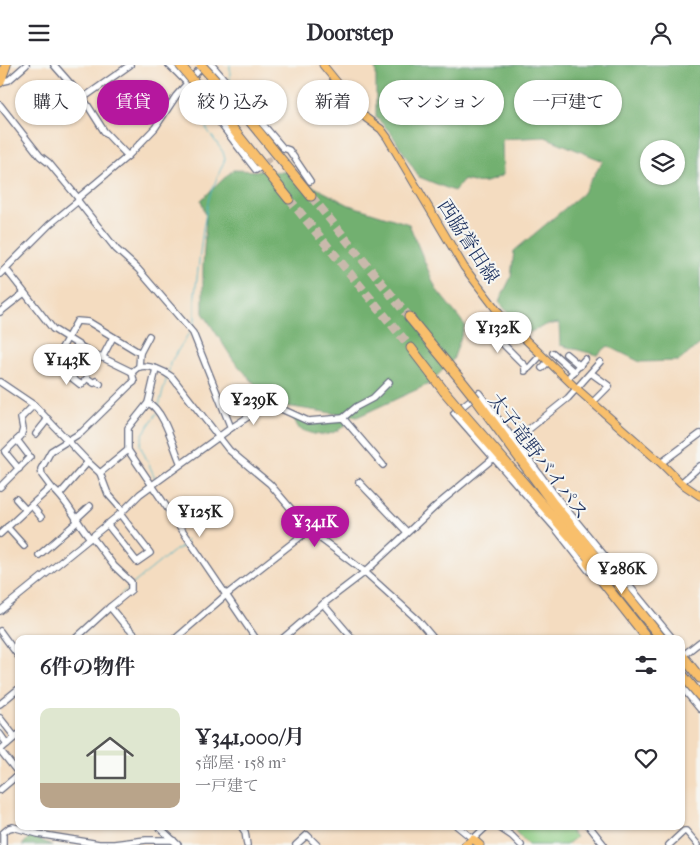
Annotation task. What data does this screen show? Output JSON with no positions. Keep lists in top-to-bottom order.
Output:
{
  "streets": {
    "highway": ["太子竜野バイパス"],
    "main road": ["西脇誉田線"]
  },
  "page": {
    "header": "Doorstep",
    "chip": [
      "購入",
      "賃貸",
      "絞り込み",
      "新着",
      "マンション",
      "一戸建て"
    ],
    "price": [
      "¥132K",
      "¥143K",
      "¥239K",
      "¥125K",
      "¥341K",
      "¥286K"
    ],
    "heading": "6件の物件",
    "list": [
      {
        "name": "¥341,000/月",
        "note": "5部屋 · 158 m² · 一戸建て"
      }
    ]
  }
}
